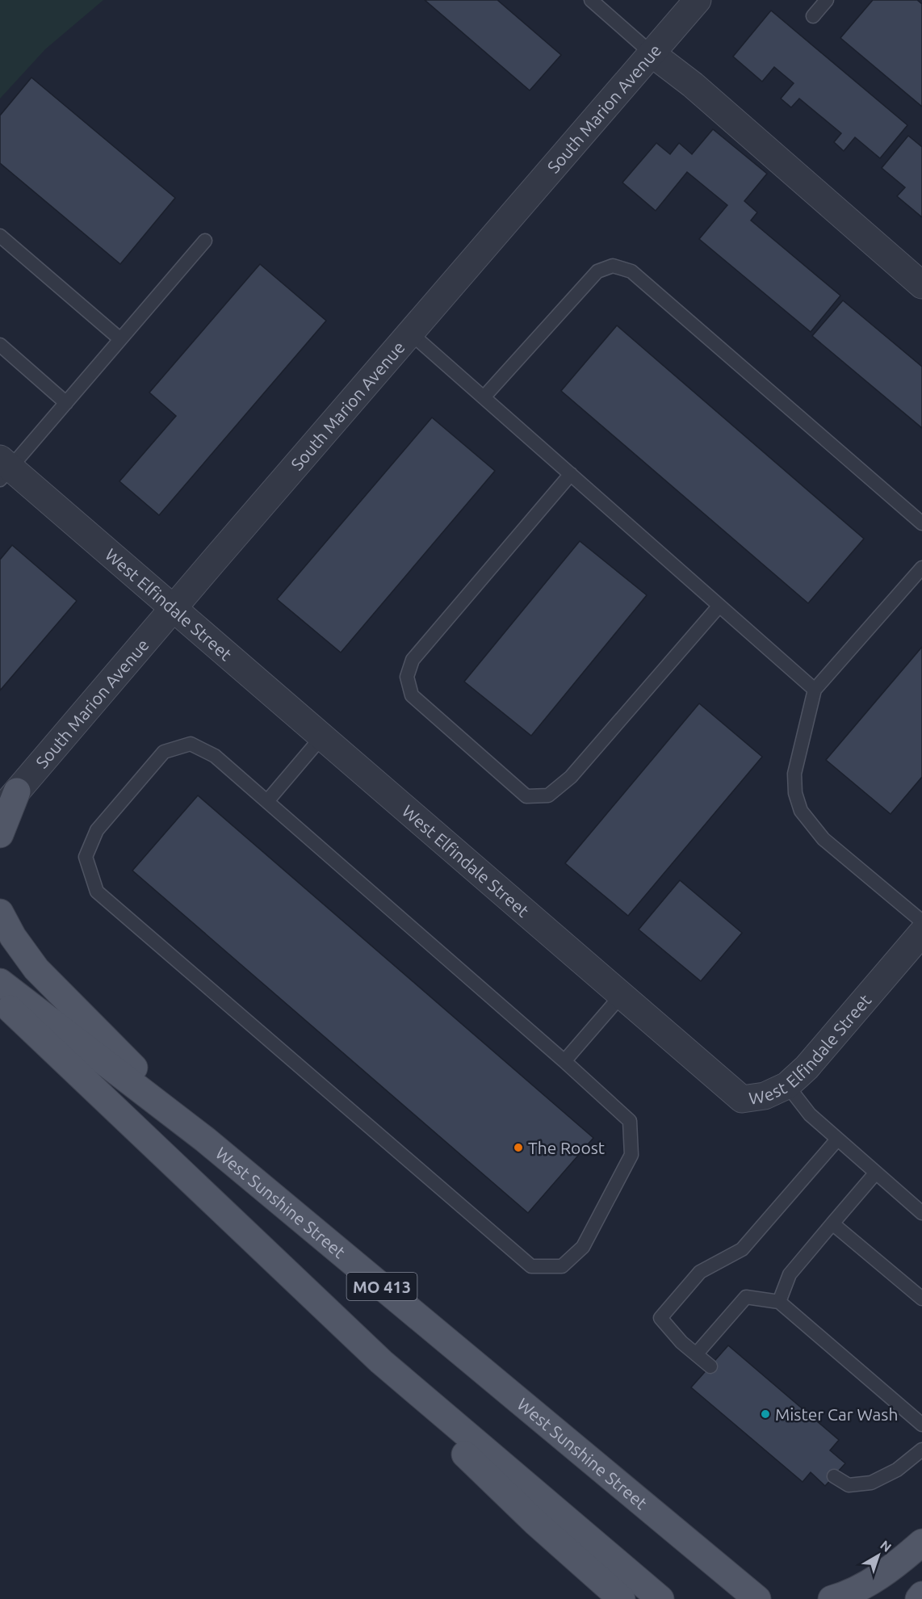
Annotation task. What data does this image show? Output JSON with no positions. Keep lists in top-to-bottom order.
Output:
{
  "streets": {
    "main road": ["West Sunshine Street", "MO 413"],
    "street": ["South Marion Avenue", "West Elfindale Street"]
  },
  "crossings": [
    ["South Marion Avenue", "West Elfindale Street"]
  ],
  "places": ["The Roost", "Mister Car Wash"],
  "north": "top right"
}
